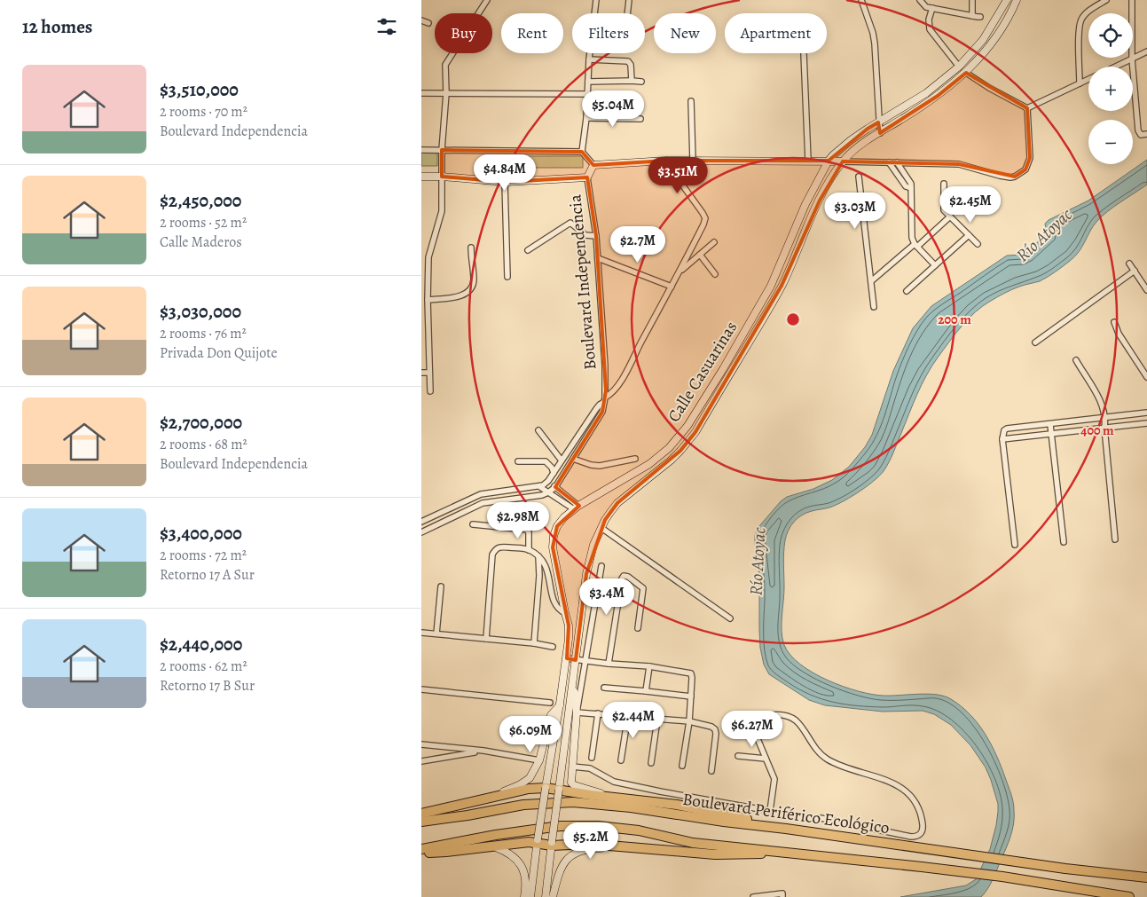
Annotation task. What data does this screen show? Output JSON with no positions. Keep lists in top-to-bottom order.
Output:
{
  "streets": {
    "highway": ["Boulevard Periférico Ecológico"],
    "main road": ["Boulevard Independencia", "Calle Casuarinas"]
  },
  "water": ["Río Atoyac"],
  "page": {
    "heading": "12 homes",
    "map_buttons": ["+", "−"],
    "chip": [
      "Buy",
      "Rent",
      "Filters",
      "New",
      "Apartment"
    ],
    "list": [
      {
        "name": "$3,510,000",
        "note": "2 rooms · 70 m² · Boulevard Independencia"
      },
      {
        "name": "$2,450,000",
        "note": "2 rooms · 52 m² · Calle Maderos"
      },
      {
        "name": "$3,030,000",
        "note": "2 rooms · 76 m² · Privada Don Quijote"
      },
      {
        "name": "$2,700,000",
        "note": "2 rooms · 68 m² · Boulevard Independencia"
      },
      {
        "name": "$3,400,000",
        "note": "2 rooms · 72 m² · Retorno 17 A Sur"
      },
      {
        "name": "$2,440,000",
        "note": "2 rooms · 62 m² · Retorno 17 B Sur"
      }
    ],
    "price": [
      "$5.04M",
      "$4.84M",
      "$3.51M",
      "$2.45M",
      "$3.03M",
      "$2.7M",
      "$2.98M",
      "$3.4M",
      "$2.44M",
      "$6.27M",
      "$6.09M",
      "$5.2M"
    ]
  },
  "rings": ["200 m", "400 m"]
}
